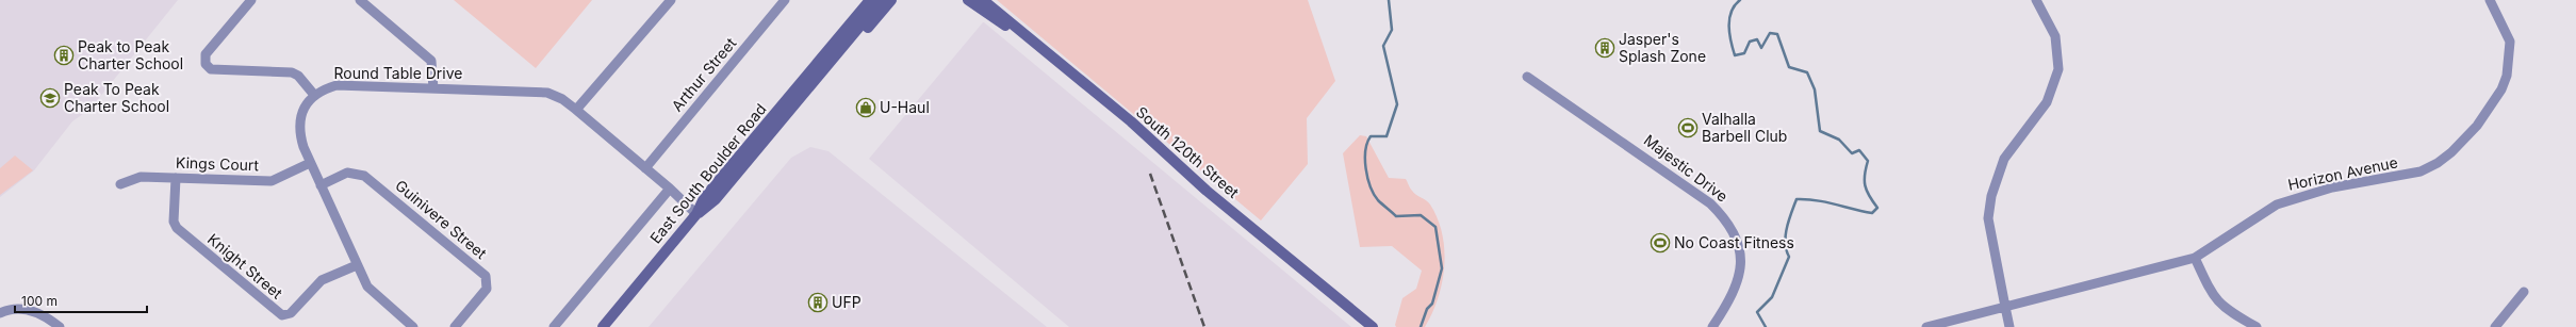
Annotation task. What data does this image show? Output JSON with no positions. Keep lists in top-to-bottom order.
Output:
{
  "streets": {
    "main road": ["South 120th Street", "East South Boulder Road"],
    "street": [
      "Round Table Drive",
      "Arthur Street",
      "Kings Court",
      "Majestic Drive",
      "Horizon Avenue",
      "Guinivere Street",
      "Knight Street"
    ]
  },
  "crossings": [
    ["Round Table Drive", "Arthur Street"],
    ["Round Table Drive", "East South Boulder Road"],
    ["Kings Court", "Knight Street"]
  ],
  "places": {
    "building": ["Jasper's Splash Zone", "Peak to Peak Charter School", "UFP"],
    "school or university": ["Peak To Peak Charter School"],
    "shop": ["U-Haul"],
    "sports": ["Valhalla Barbell Club", "No Coast Fitness"]
  },
  "scale_bar": "100 m"
}
